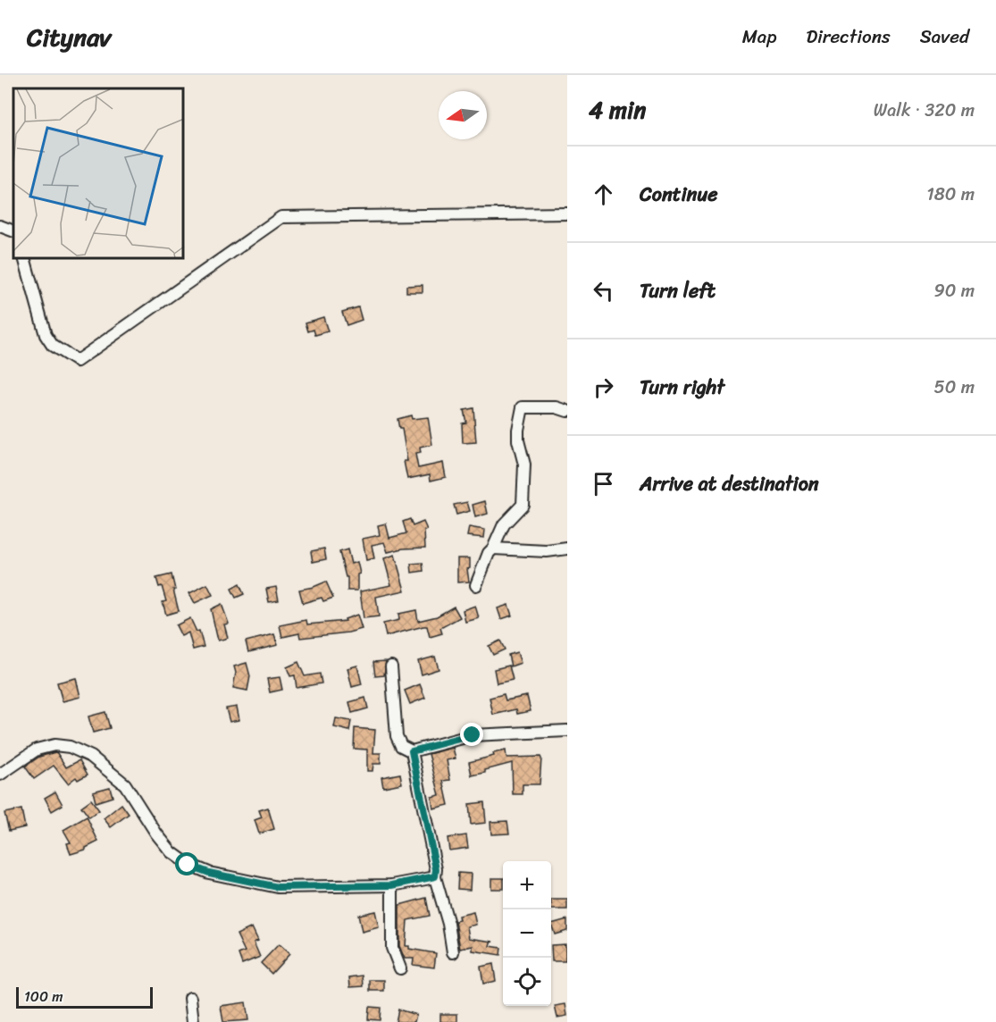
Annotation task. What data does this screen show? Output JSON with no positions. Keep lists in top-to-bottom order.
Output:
{
  "scale_bar": "100 m",
  "north": "left",
  "page": {
    "header": "Citynav",
    "nav": ["Map", "Directions", "Saved"],
    "heading": ["4 min", "Walk · 320 m"],
    "list": [
      ["Continue", "180 m"],
      ["Turn left", "90 m"],
      ["Turn right", "50 m"],
      "Arrive at destination"
    ],
    "map_buttons": ["+", "−"],
    "scale": "100 m"
  }
}
